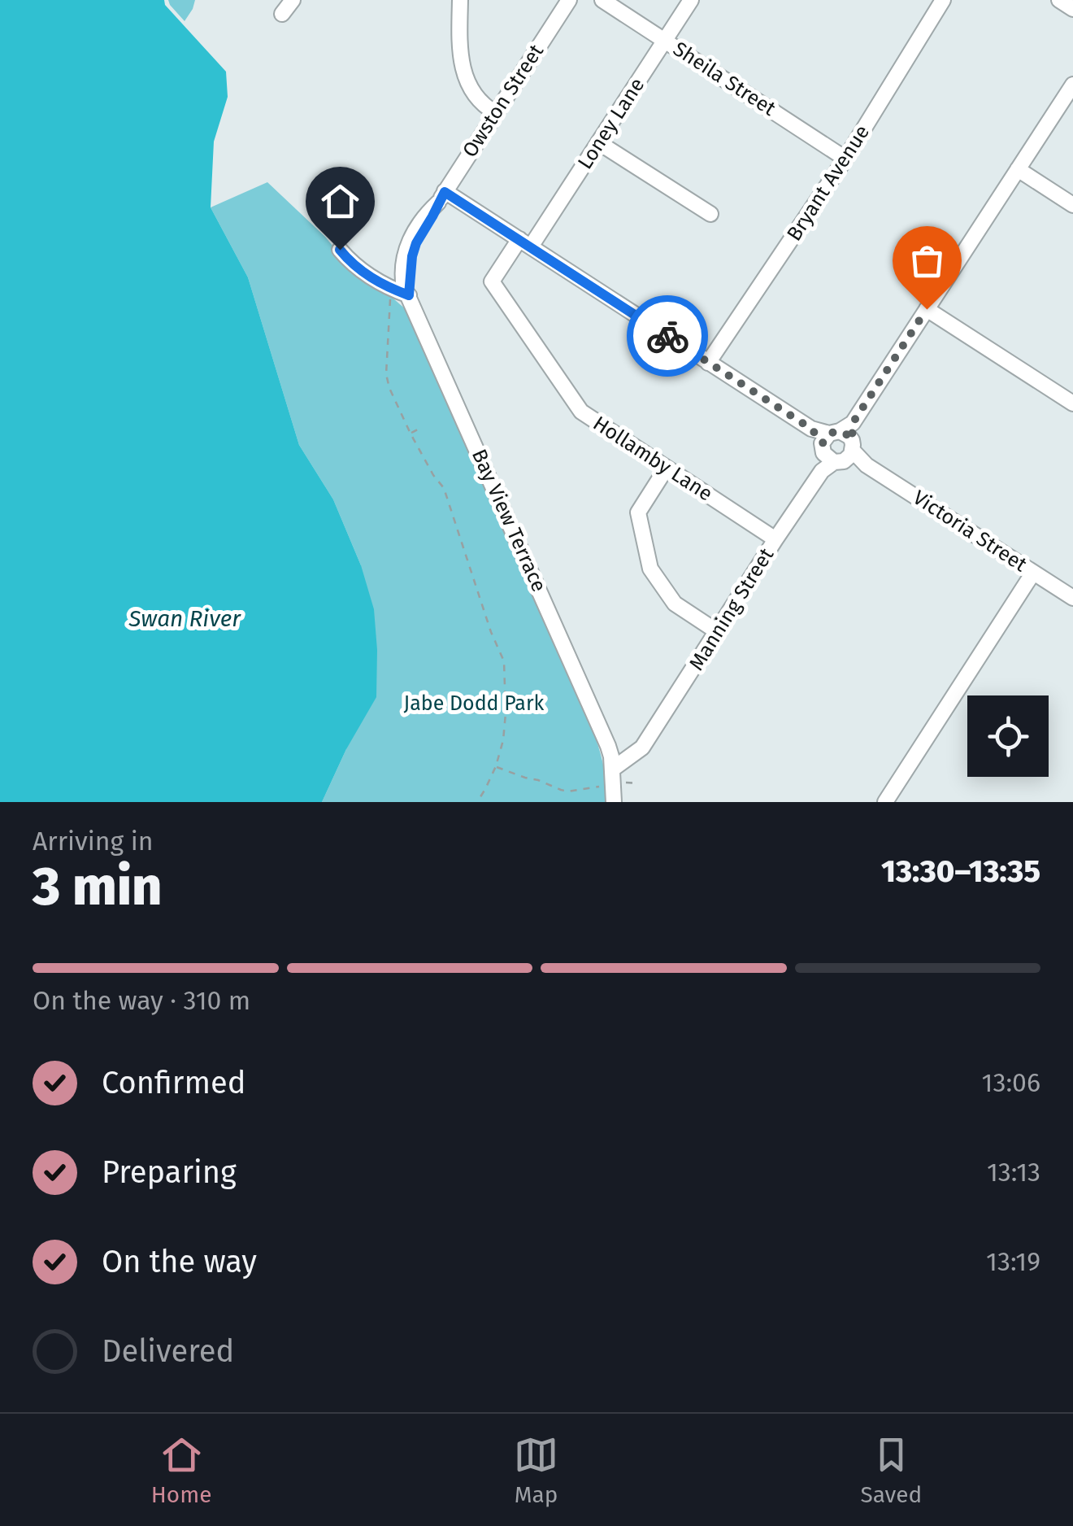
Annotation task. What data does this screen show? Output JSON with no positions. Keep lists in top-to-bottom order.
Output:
{
  "streets": {
    "street": [
      "Sheila Street",
      "Owston Street",
      "Loney Lane",
      "Bryant Avenue",
      "Hollamby Lane",
      "Bay View Terrace",
      "Victoria Street",
      "Manning Street"
    ]
  },
  "crossings": [
    ["Sheila Street", "Loney Lane"],
    ["Sheila Street", "Bryant Avenue"],
    ["Owston Street", "Bay View Terrace"],
    ["Loney Lane", "Hollamby Lane"],
    ["Hollamby Lane", "Manning Street"],
    ["Bay View Terrace", "Manning Street"],
    ["Victoria Street", "Manning Street"]
  ],
  "water": ["Swan River"],
  "parks": ["Jabe Dodd Park"],
  "page": {
    "heading": ["3 min", "Arriving in", "13:30–13:35"],
    "bar": "On the way · 310 m",
    "list": [
      ["Confirmed", "13:06"],
      ["Preparing", "13:13"],
      ["On the way", "13:19"],
      "Delivered"
    ],
    "tabs": ["Home", "Map", "Saved"]
  }
}
